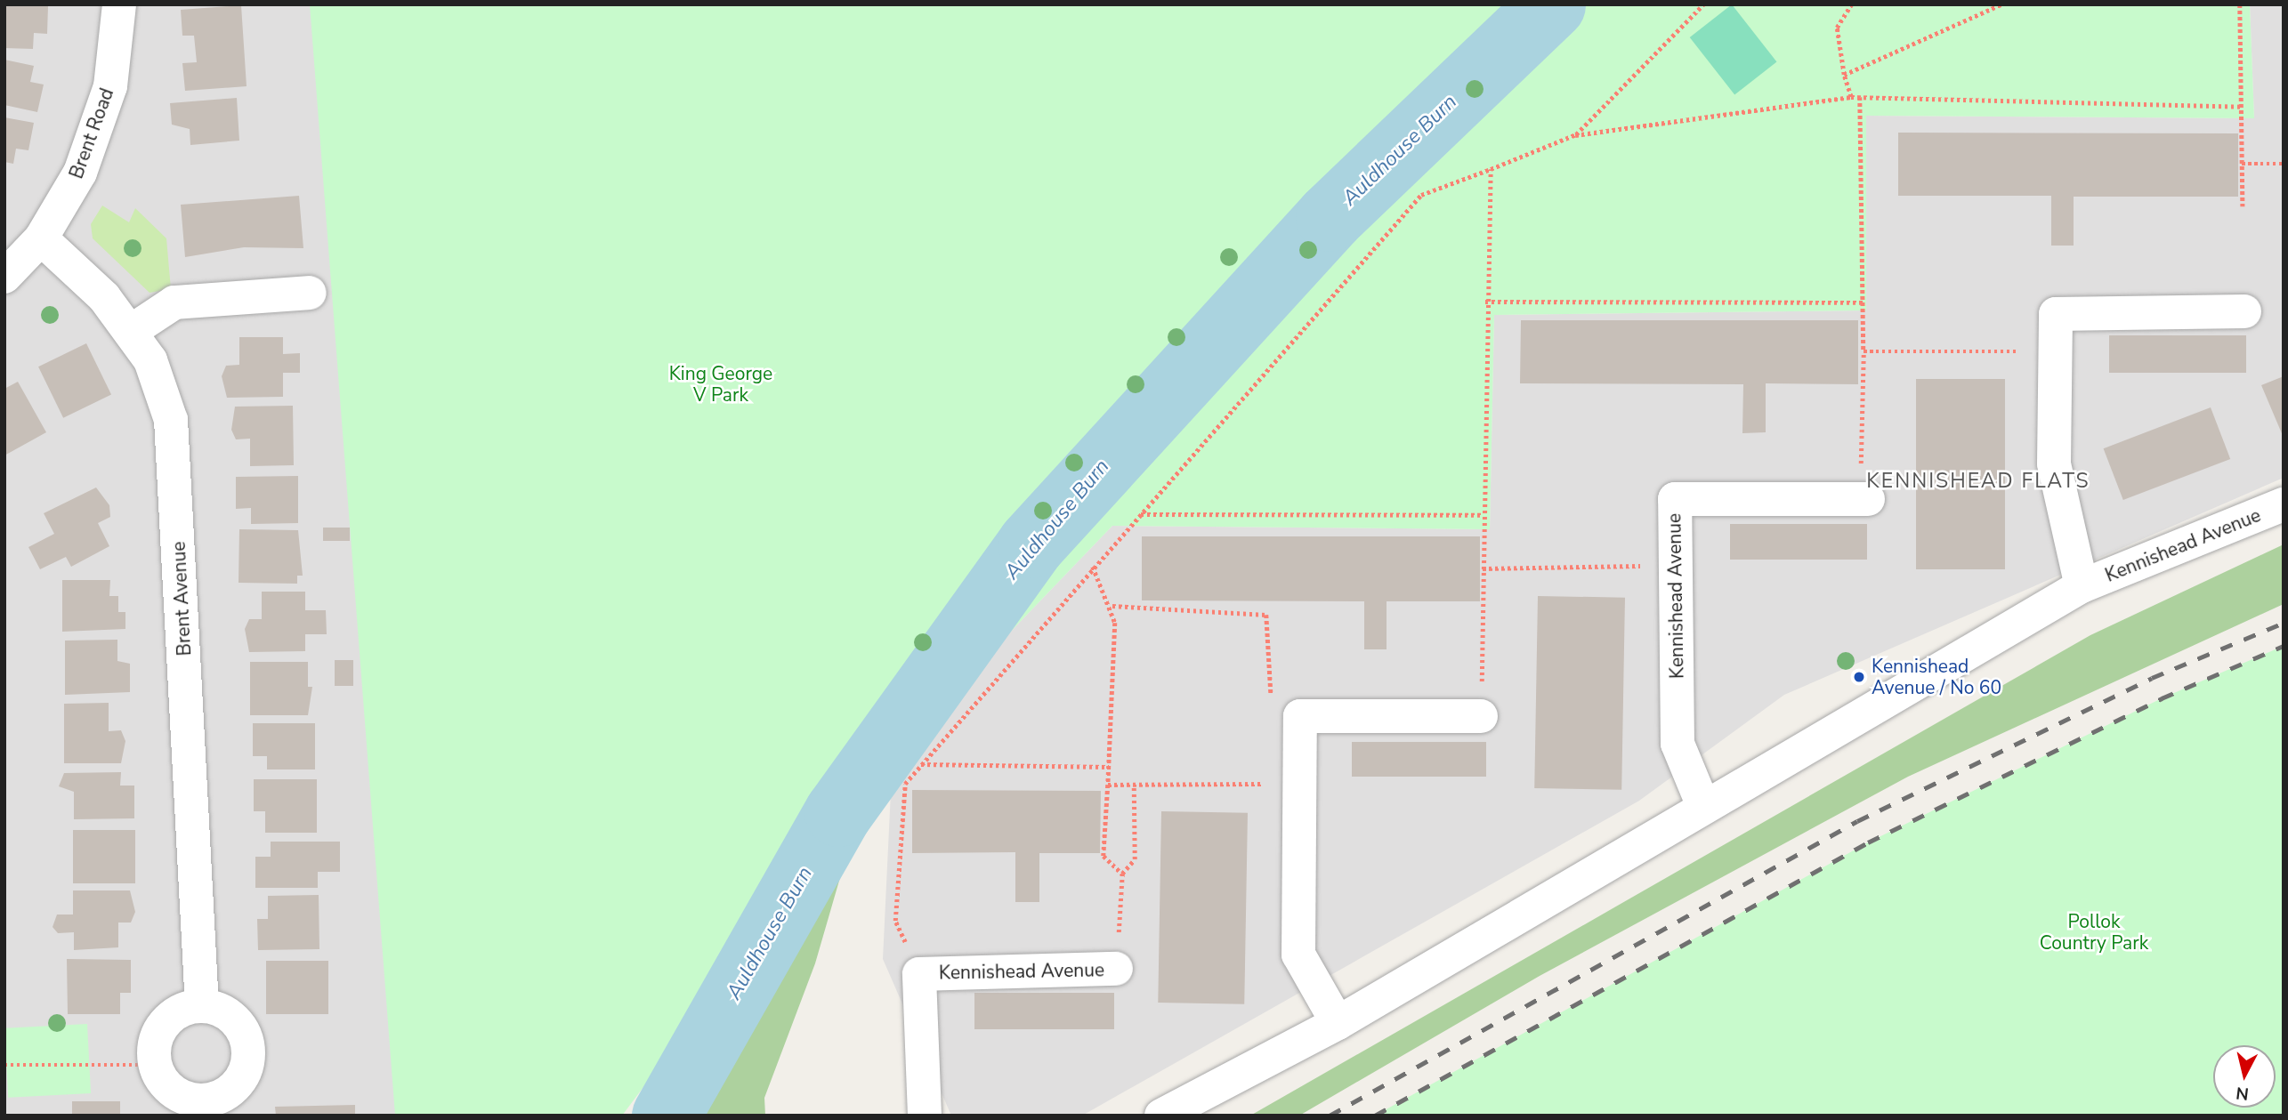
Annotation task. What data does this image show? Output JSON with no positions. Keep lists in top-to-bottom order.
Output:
{
  "streets": {
    "street": ["Brent Road", "Kennishead Avenue", "Brent Avenue"]
  },
  "crossings": [
    ["Brent Road", "Brent Avenue"]
  ],
  "districts": ["KENNISHEAD FLATS"],
  "water": ["Auldhouse Burn"],
  "parks": ["King George V Park", "Pollok Country Park"],
  "places": ["Kennishead Avenue / No 60"],
  "north": "bottom"
}
